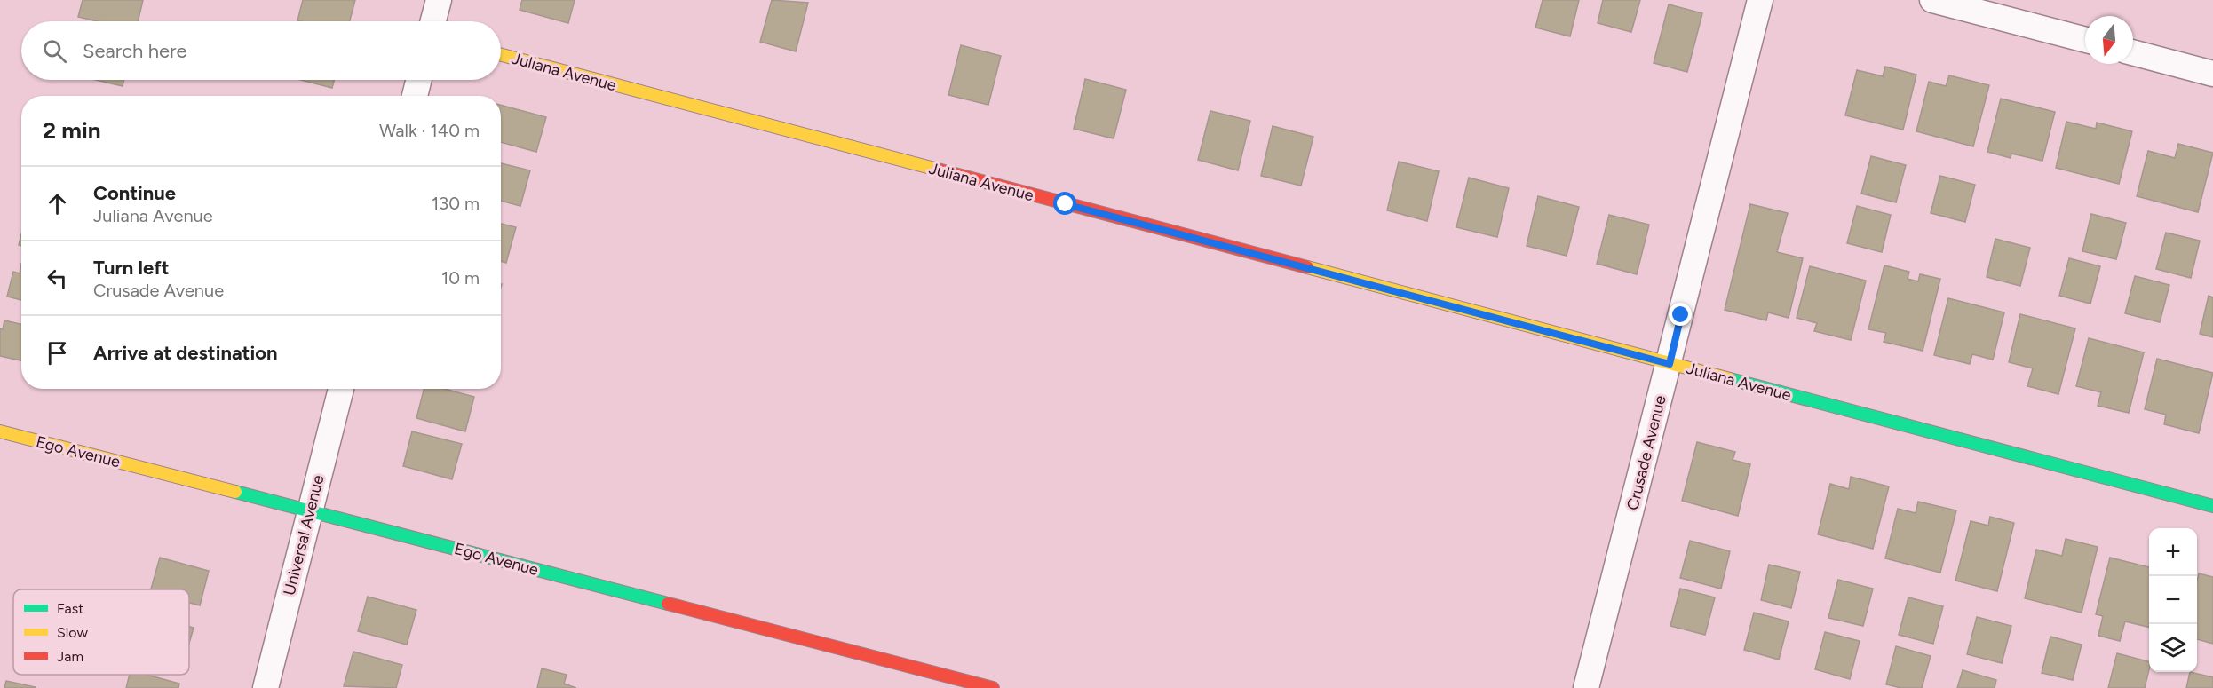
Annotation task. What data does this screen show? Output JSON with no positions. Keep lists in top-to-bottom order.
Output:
{
  "streets": {
    "street": [
      "Juliana Avenue",
      "Ego Avenue",
      "Crusade Avenue",
      "Universal Avenue"
    ]
  },
  "crossings": [
    ["Juliana Avenue", "Crusade Avenue"],
    ["Ego Avenue", "Universal Avenue"]
  ],
  "legend": ["Fast", "Slow", "Jam"],
  "north": "bottom",
  "page": {
    "search": "Search here",
    "heading": ["2 min", "Walk · 140 m"],
    "list": [
      ["Continue", "Juliana Avenue", "130 m"],
      ["Turn left", "Crusade Avenue", "10 m"],
      "Arrive at destination"
    ],
    "map_buttons": ["+", "−"]
  }
}
